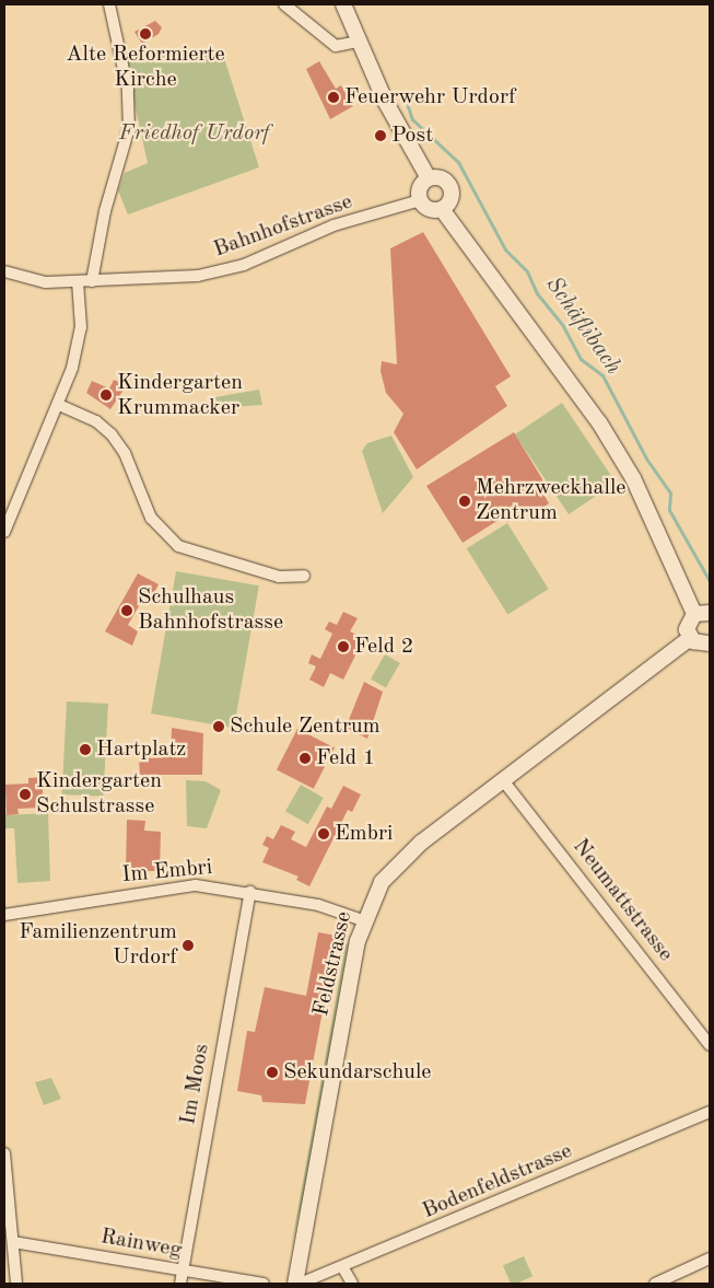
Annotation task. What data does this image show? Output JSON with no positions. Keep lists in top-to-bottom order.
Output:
{
  "streets": {
    "main road": ["Feldstrasse"],
    "street": [
      "Bahnhofstrasse",
      "Im Embri",
      "Neumattstrasse",
      "Im Moos",
      "Bodenfeldstrasse",
      "Rainweg"
    ]
  },
  "crossings": [
    ["Im Embri", "Feldstrasse"],
    ["Im Embri", "Im Moos"],
    ["Neumattstrasse", "Feldstrasse"],
    ["Im Moos", "Rainweg"]
  ],
  "water": ["Schäflibach"],
  "parks": ["Friedhof Urdorf"],
  "places": [
    "Alte Reformierte Kirche",
    "Feuerwehr Urdorf",
    "Post",
    "Kindergarten Krummacker",
    "Mehrzweckhalle Zentrum",
    "Schulhaus Bahnhofstrasse",
    "Feld 2",
    "Schule Zentrum",
    "Hartplatz",
    "Feld 1",
    "Kindergarten Schulstrasse",
    "Embri",
    "Familienzentrum Urdorf",
    "Sekundarschule"
  ]
}
